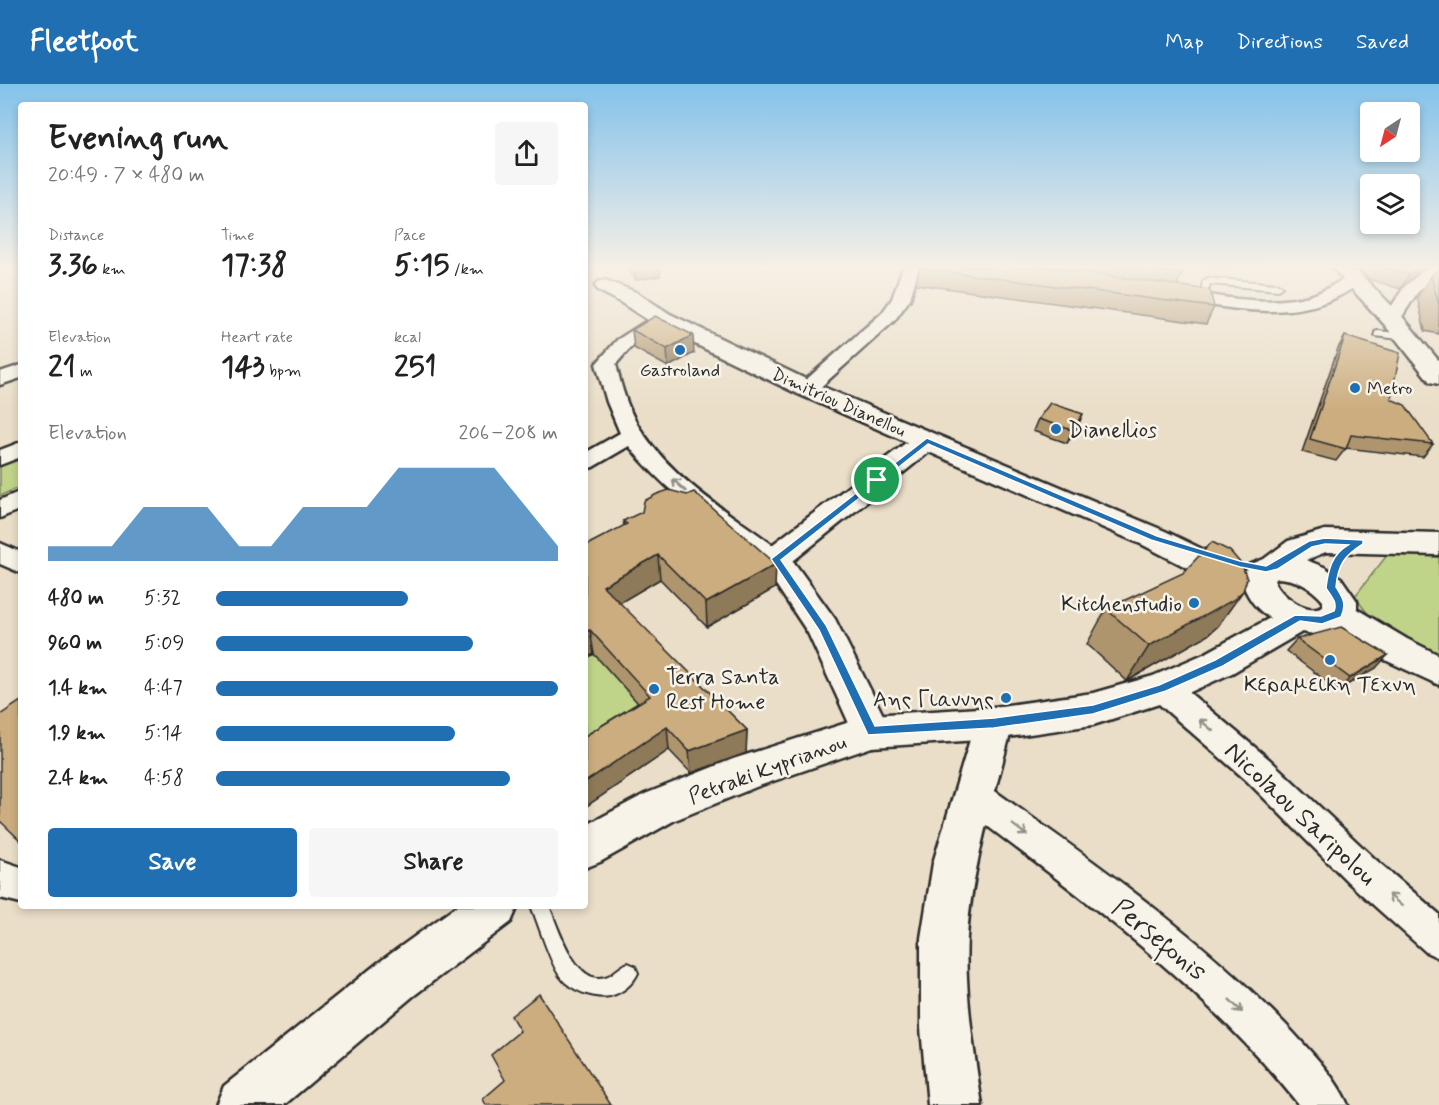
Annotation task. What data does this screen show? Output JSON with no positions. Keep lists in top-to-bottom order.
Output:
{
  "streets": {
    "street": [
      "Dimitriou Dianellou",
      "Petraki Kyprianou",
      "Nicolaou Saripolou",
      "Persefonis"
    ]
  },
  "crossings": [
    ["Dimitriou Dianellou", "Petraki Kyprianou"],
    ["Petraki Kyprianou", "Nicolaou Saripolou"]
  ],
  "one_way": ["Persefonis"],
  "places": [
    "Gastroland",
    "Metro",
    "Dianellios",
    "Kitchenstudio",
    "Κεραμεικη Τεχνη",
    "Terra Santa Rest Home",
    "Αης Γιαννης"
  ],
  "north": "bottom left",
  "page": {
    "header": "Fleetfoot",
    "nav": ["Map", "Directions", "Saved"],
    "heading": ["Evening run", "20:49 · 7 × 480 m"],
    "stats": [
      ["Distance", "3.36 km"],
      ["Time", "17:38"],
      ["Pace", "5:15 /km"],
      ["Elevation", "21 m"],
      ["Heart rate", "143 bpm"],
      ["kcal", "251"]
    ],
    "chart": ["Elevation", "206–208 m"],
    "list": [
      {
        "name": "480 m",
        "note": "5:32"
      },
      {
        "name": "960 m",
        "note": "5:09"
      },
      {
        "name": "1.4 km",
        "note": "4:47"
      },
      {
        "name": "1.9 km",
        "note": "5:14"
      },
      {
        "name": "2.4 km",
        "note": "4:58"
      }
    ],
    "buttons": ["Save", "Share"]
  }
}
